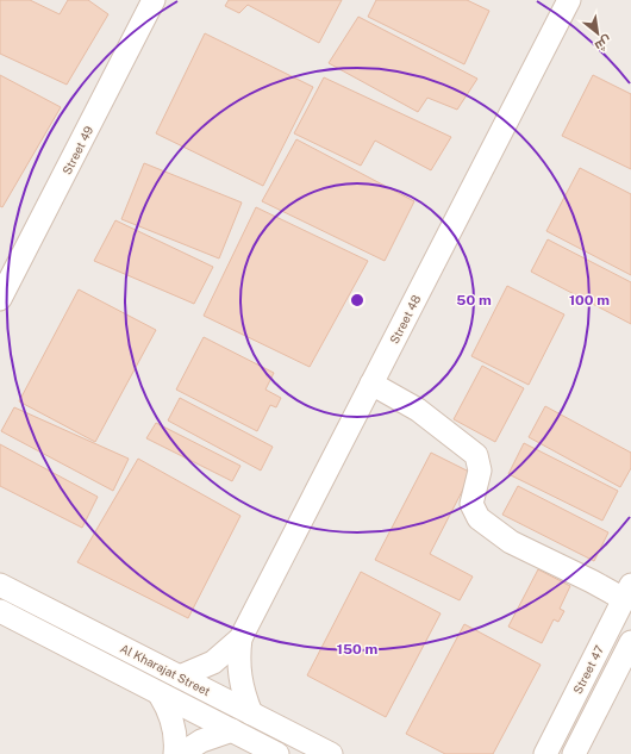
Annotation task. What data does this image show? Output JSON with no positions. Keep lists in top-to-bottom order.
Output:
{
  "streets": {
    "street": [
      "Street 49",
      "Street 48",
      "Al Kharajat Street",
      "Street 47"
    ]
  },
  "crossings": [
    ["Street 48", "Al Kharajat Street"]
  ],
  "north": "bottom right",
  "rings": ["50 m", "100 m", "150 m"]
}
